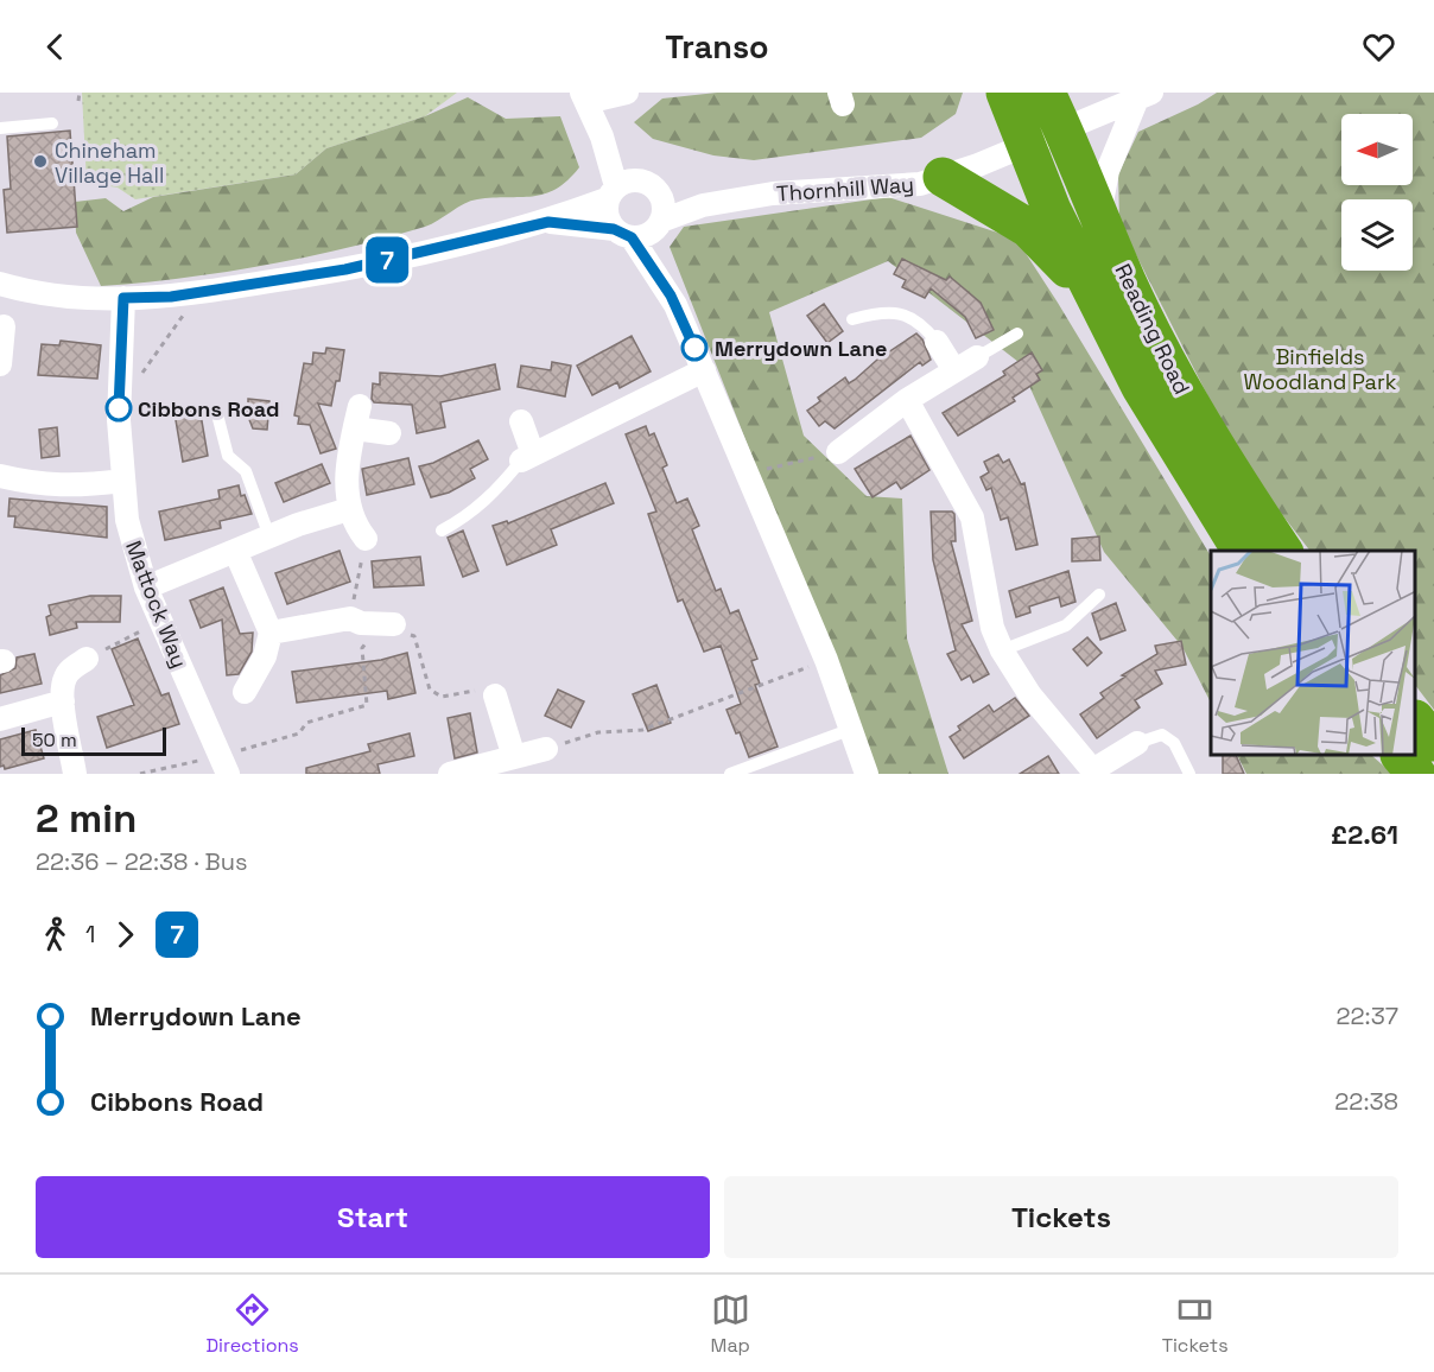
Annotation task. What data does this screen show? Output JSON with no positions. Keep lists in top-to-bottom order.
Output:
{
  "streets": {
    "highway": ["Reading Road"],
    "street": ["Thornhill Way", "Mattock Way"]
  },
  "crossings": [
    ["Thornhill Way", "Reading Road"],
    ["Thornhill Way", "Mattock Way"]
  ],
  "parks": ["Binfields Woodland Park"],
  "places": ["Chineham Village Hall", "Merrydown Lane", "Cibbons Road"],
  "lines": ["bus line 7"],
  "scale_bar": "50 m",
  "north": "left",
  "page": {
    "header": "Transo",
    "on_map": "7",
    "scale": "50 m",
    "heading": ["2 min", "22:36 – 22:38 · Bus", "£2.61"],
    "legs": ["1", "7"],
    "list": [
      {
        "name": "Merrydown Lane",
        "value": "22:37"
      },
      {
        "name": "Cibbons Road",
        "value": "22:38"
      }
    ],
    "buttons": ["Start", "Tickets"],
    "tabs": ["Directions", "Map", "Tickets"]
  }
}
